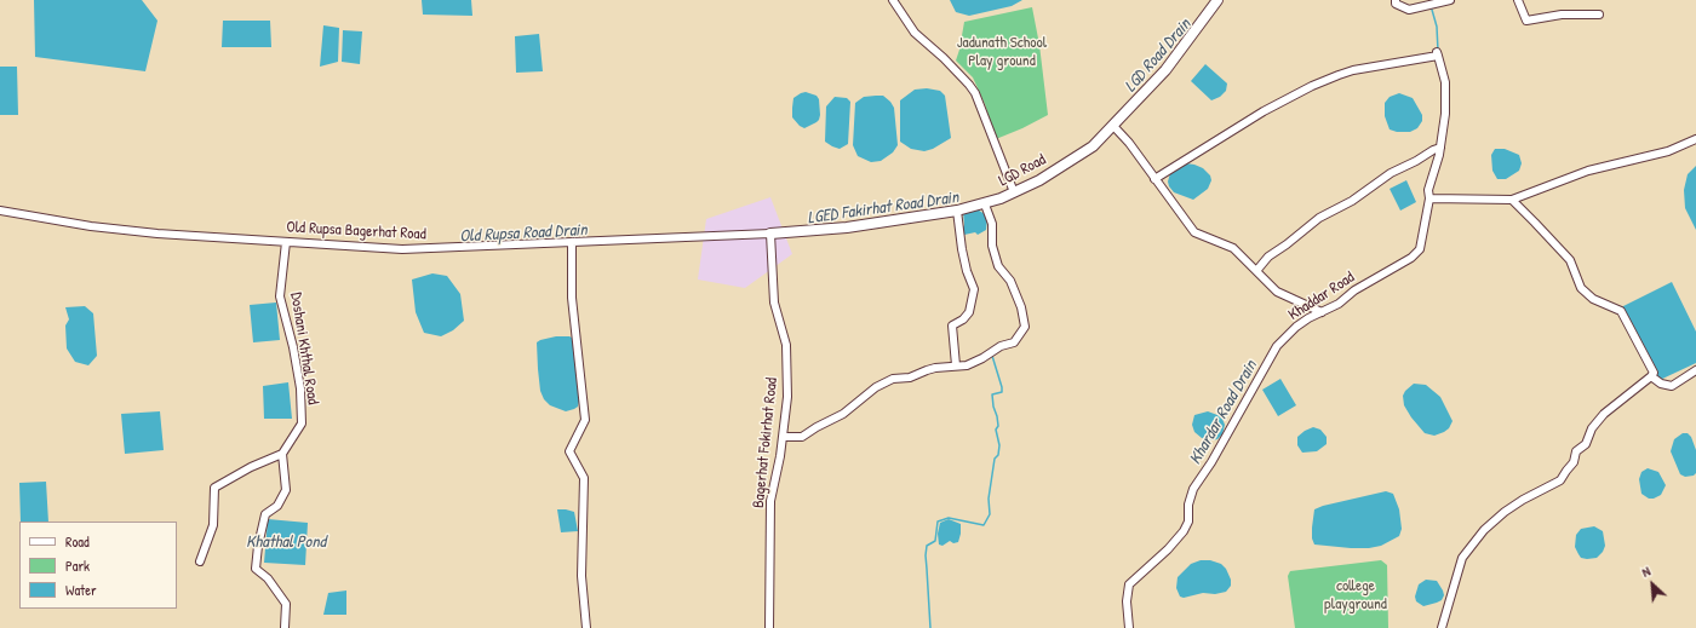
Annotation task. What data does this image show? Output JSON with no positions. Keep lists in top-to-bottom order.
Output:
{
  "streets": {
    "main road": ["LGD Road"],
    "street": [
      "Old Rupsa Bagerhat Road",
      "Khaddar Road",
      "Doshani Khthal Road",
      "Bagerhat Fokirhat Road"
    ]
  },
  "crossings": [
    ["LGD Road", "Old Rupsa Bagerhat Road"],
    ["LGD Road", "Bagerhat Fokirhat Road"],
    ["Old Rupsa Bagerhat Road", "Doshani Khthal Road"],
    ["Old Rupsa Bagerhat Road", "Bagerhat Fokirhat Road"]
  ],
  "water": [
    "LGD Road Drain",
    "LGED Fakirhat Road Drain",
    "Old Rupsa Road Drain",
    "Khardar Road Drain",
    "Khathal Pond"
  ],
  "parks": ["Jadunath School Play ground", "college playground"],
  "legend": ["Road", "Park", "Water"],
  "north": "top left"
}
